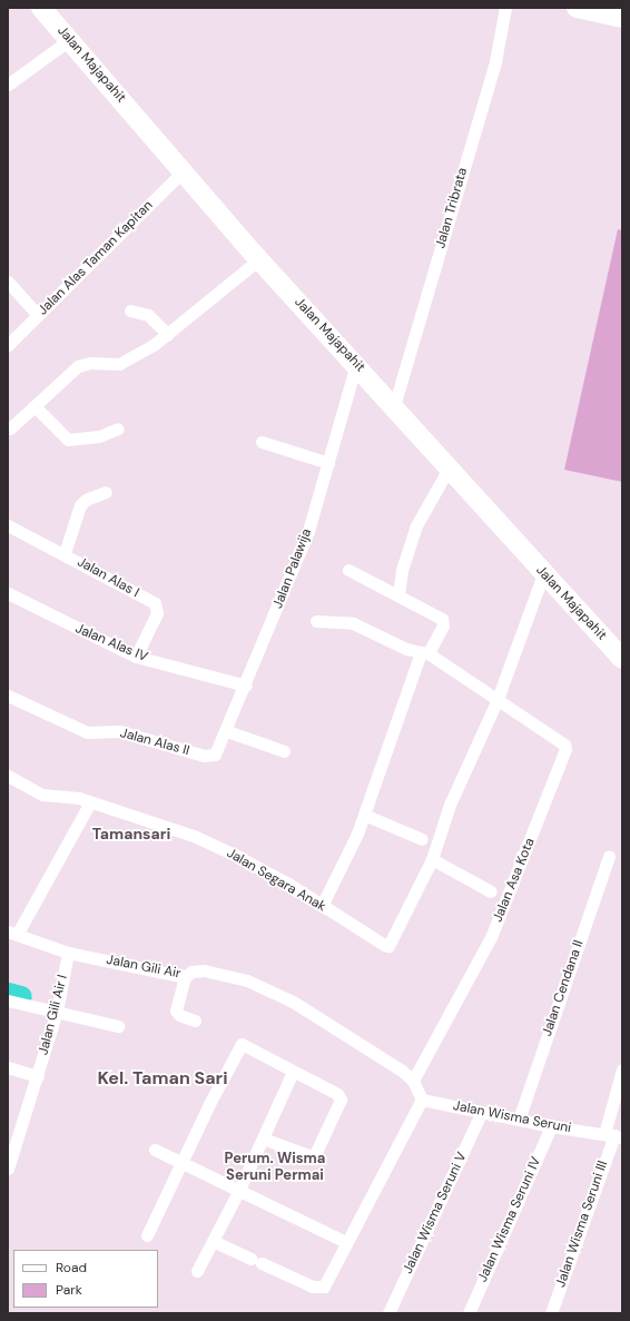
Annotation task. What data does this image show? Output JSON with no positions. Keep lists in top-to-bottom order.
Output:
{
  "streets": {
    "main road": ["Jalan Majapahit"],
    "street": [
      "Jalan Tribrata",
      "Jalan Alas Taman Kapitan",
      "Jalan Palawija",
      "Jalan Alas I",
      "Jalan Alas IV",
      "Jalan Alas II",
      "Jalan Segara Anak",
      "Jalan Asa Kota",
      "Jalan Gili Air",
      "Jalan Cendana II",
      "Jalan Gili Air I",
      "Jalan Wisma Seruni",
      "Jalan Wisma Seruni V",
      "Jalan Wisma Seruni IV",
      "Jalan Wisma Seruni III"
    ]
  },
  "crossings": [
    ["Jalan Majapahit", "Jalan Tribrata"],
    ["Jalan Majapahit", "Jalan Alas Taman Kapitan"],
    ["Jalan Majapahit", "Jalan Palawija"],
    ["Jalan Palawija", "Jalan Alas IV"],
    ["Jalan Palawija", "Jalan Alas II"],
    ["Jalan Alas I", "Jalan Alas IV"],
    ["Jalan Asa Kota", "Jalan Gili Air"],
    ["Jalan Gili Air", "Jalan Gili Air I"],
    ["Jalan Cendana II", "Jalan Wisma Seruni"],
    ["Jalan Wisma Seruni", "Jalan Wisma Seruni V"],
    ["Jalan Wisma Seruni", "Jalan Wisma Seruni IV"],
    ["Jalan Wisma Seruni", "Jalan Wisma Seruni III"]
  ],
  "districts": ["Tamansari", "Kel. Taman Sari", "Perum. Wisma Seruni Permai"],
  "legend": ["Road", "Park"]
}
